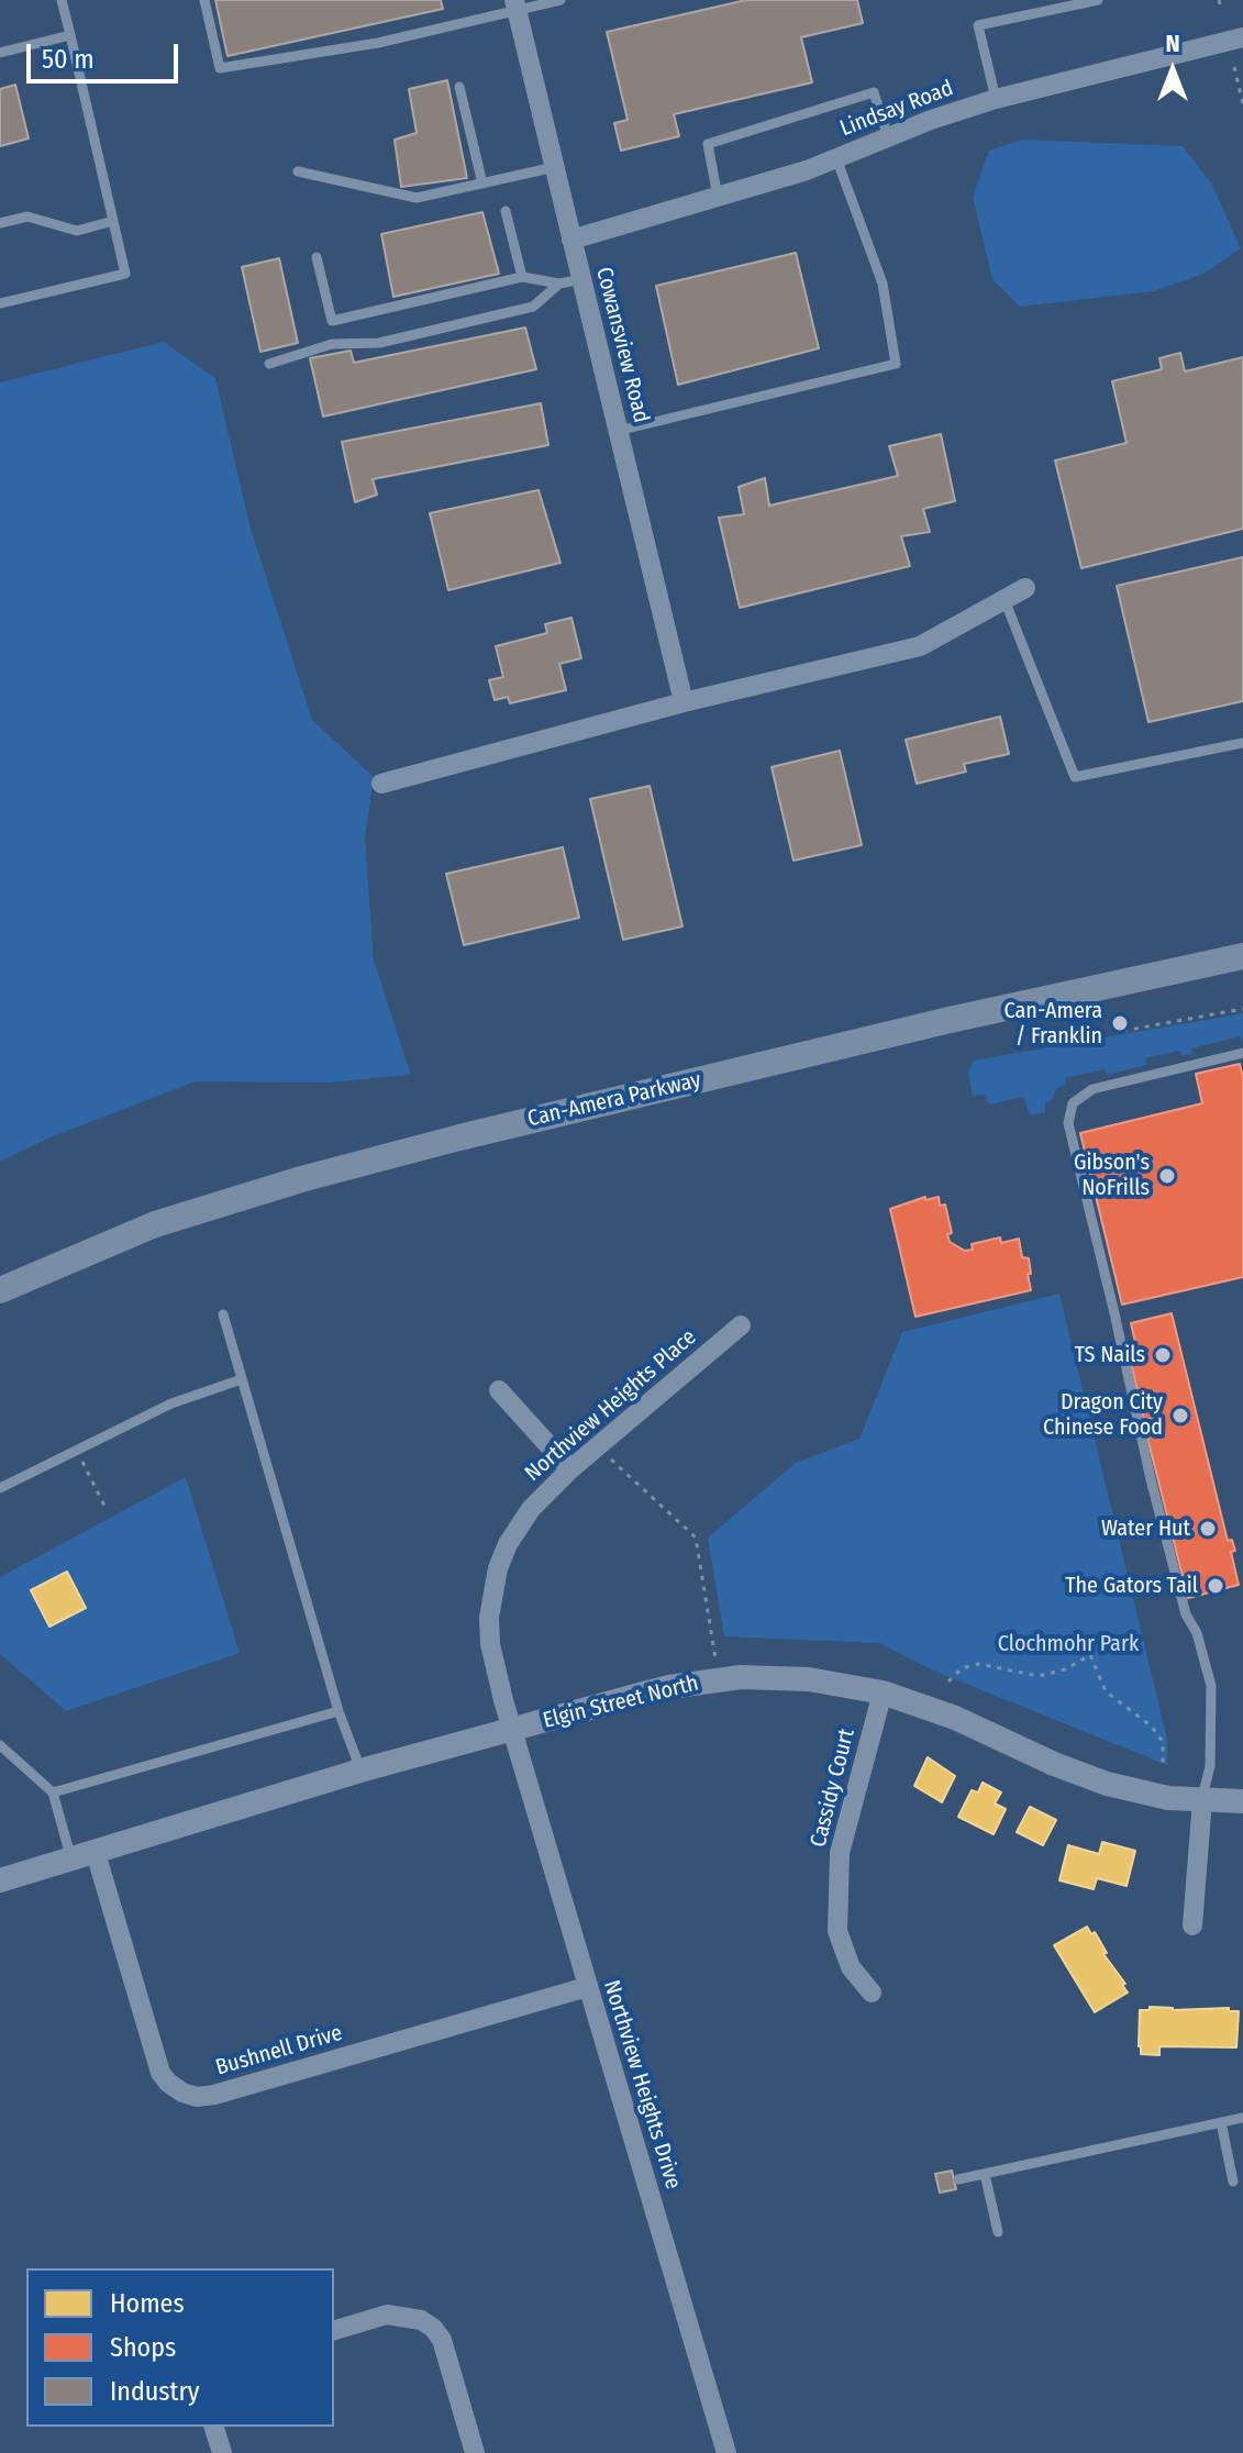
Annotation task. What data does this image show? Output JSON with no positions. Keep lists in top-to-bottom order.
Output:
{
  "streets": {
    "main road": ["Can-Amera Parkway"],
    "street": [
      "Lindsay Road",
      "Cowansview Road",
      "Northview Heights Place",
      "Elgin Street North",
      "Cassidy Court",
      "Bushnell Drive",
      "Northview Heights Drive"
    ]
  },
  "crossings": [
    ["Lindsay Road", "Cowansview Road"],
    ["Northview Heights Place", "Elgin Street North"],
    ["Northview Heights Place", "Northview Heights Drive"],
    ["Elgin Street North", "Cassidy Court"],
    ["Elgin Street North", "Bushnell Drive"],
    ["Elgin Street North", "Northview Heights Drive"],
    ["Bushnell Drive", "Northview Heights Drive"]
  ],
  "parks": ["Clochmohr Park"],
  "places": [
    "Can-Amera / Franklin",
    "Gibson's NoFrills",
    "TS Nails",
    "Dragon City Chinese Food",
    "Water Hut",
    "The Gators Tail"
  ],
  "legend": ["Homes", "Shops", "Industry"],
  "scale_bar": "50 m",
  "north": "top"
}
